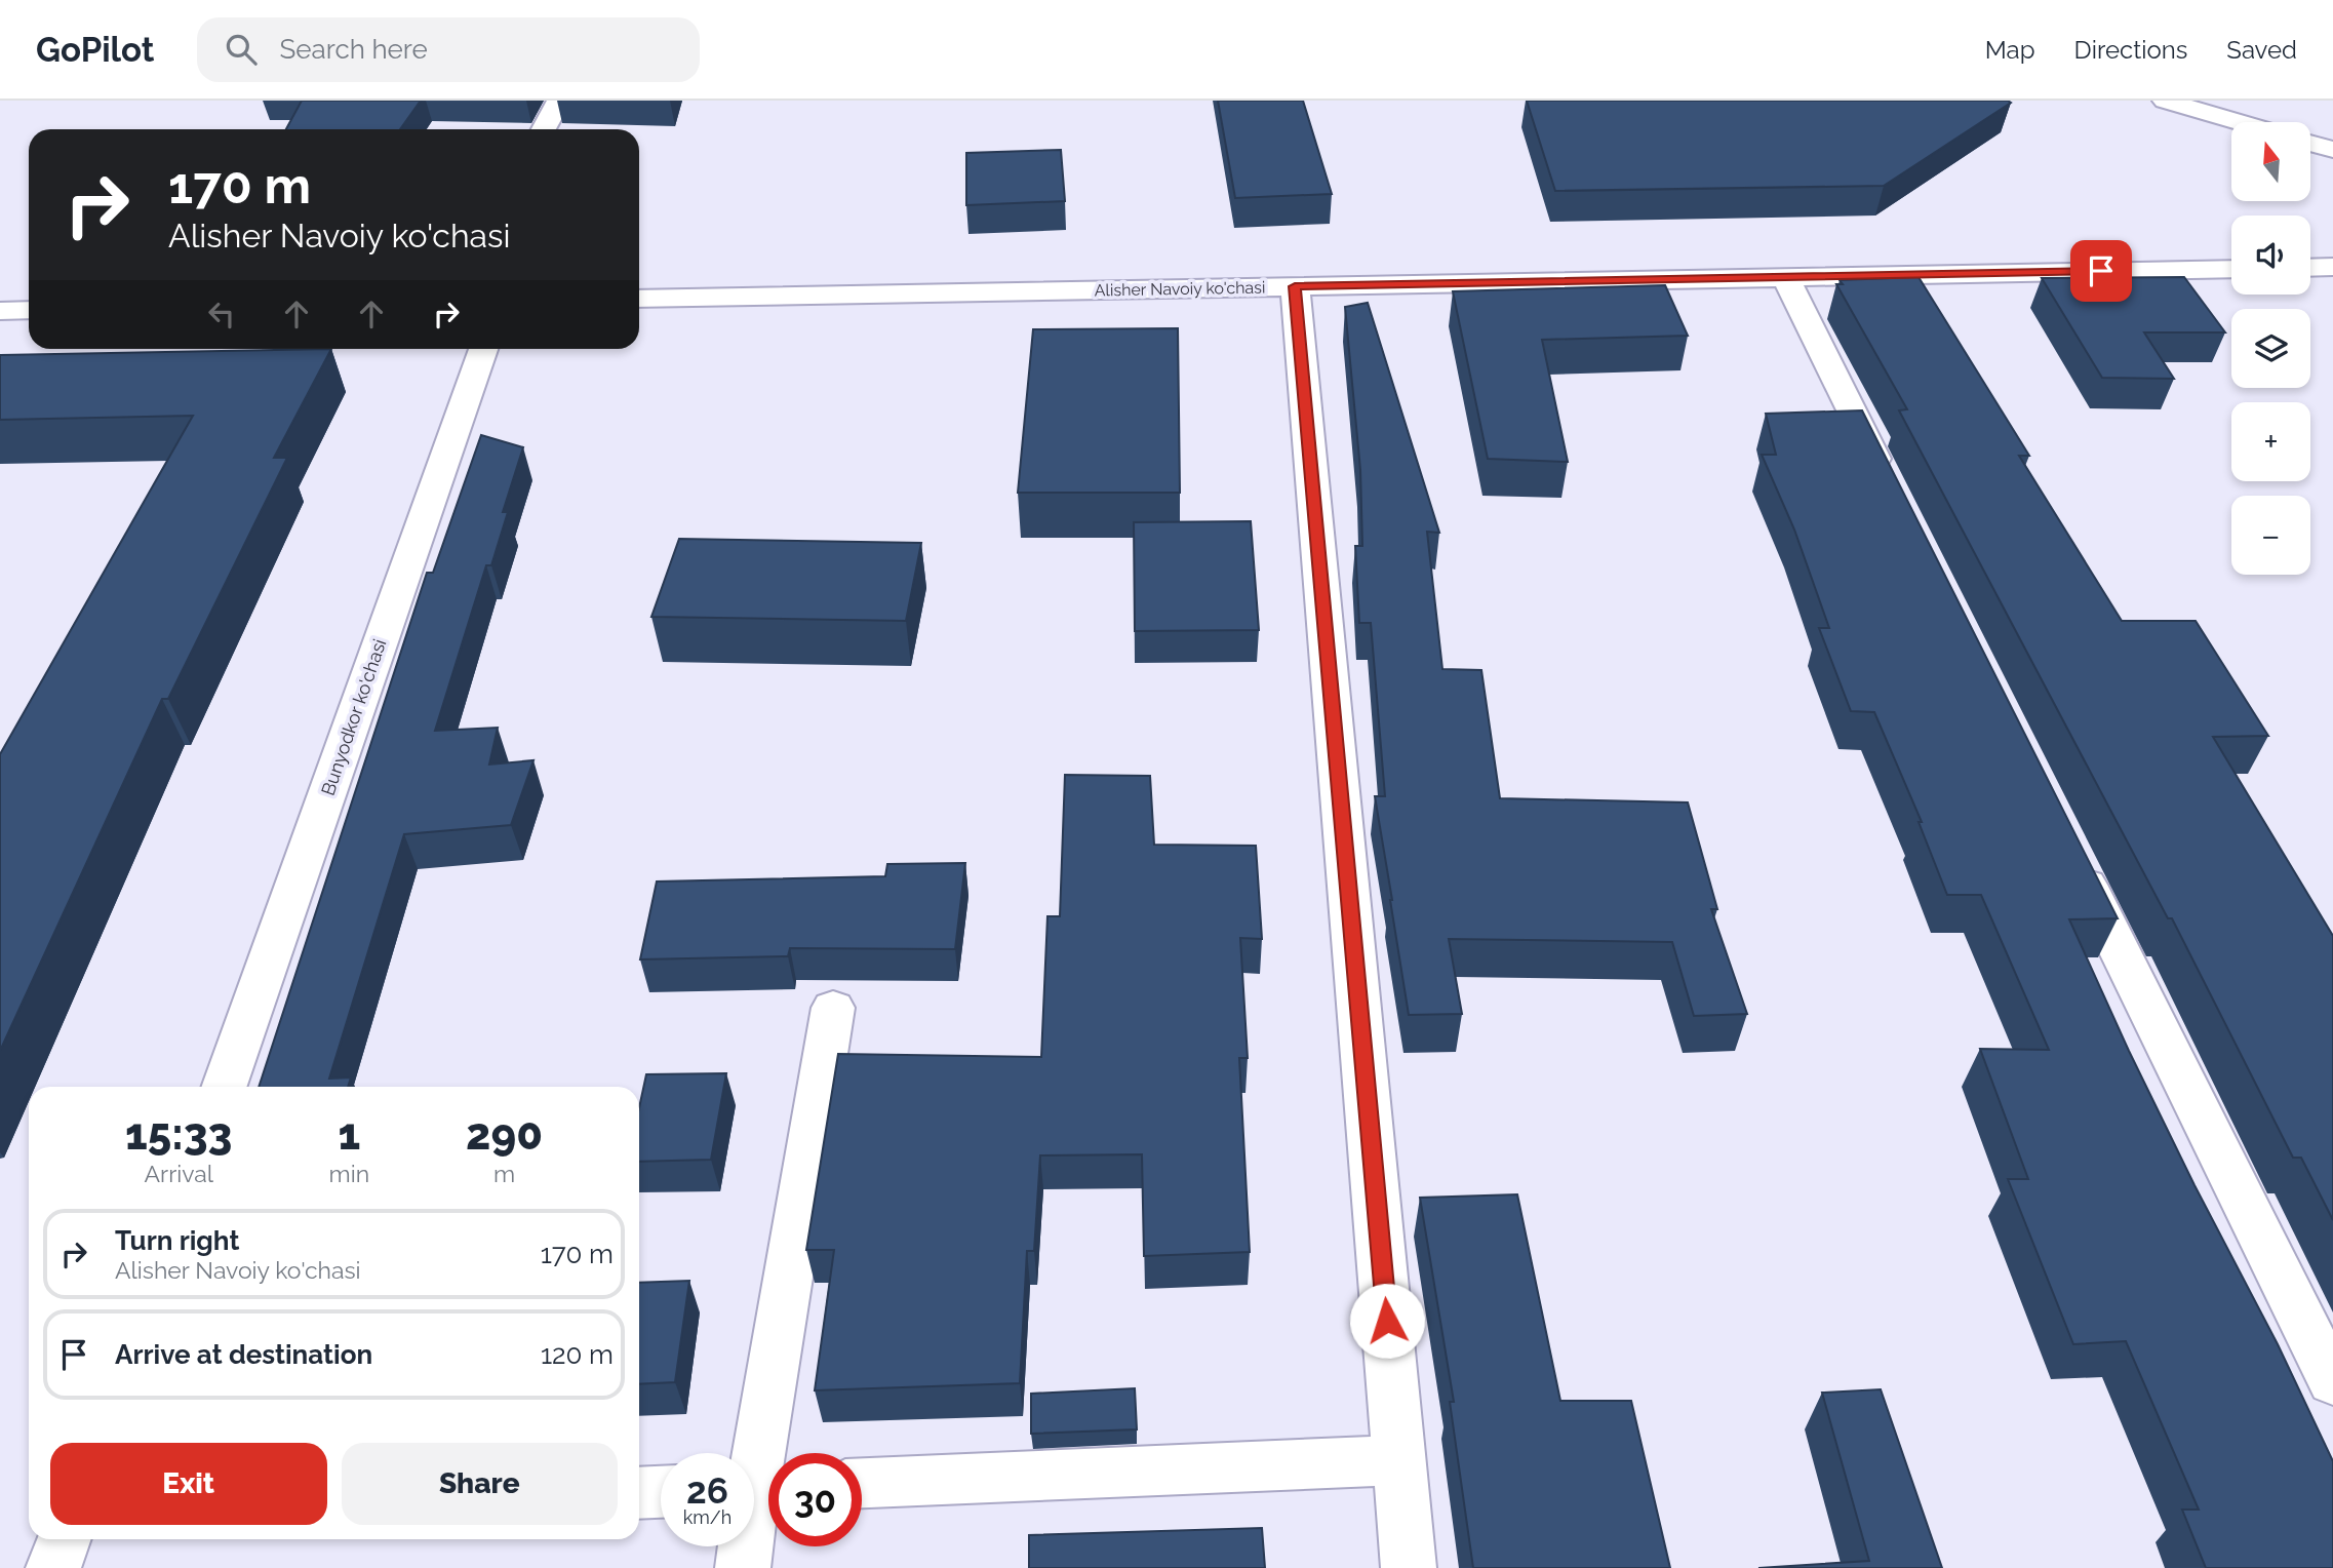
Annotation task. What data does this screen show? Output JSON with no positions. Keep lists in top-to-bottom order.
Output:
{
  "streets": {
    "street": ["Alisher Navoiy ko'chasi", "Bunyodkor ko'chasi"]
  },
  "north": "top",
  "page": {
    "header": "GoPilot",
    "search": "Search here",
    "nav": ["Map", "Directions", "Saved"],
    "map_buttons": ["+", "−"],
    "turn": ["170 m", "Alisher Navoiy ko'chasi"],
    "eta": [
      "15:33",
      "Arrival",
      "1",
      "min",
      "290",
      "m"
    ],
    "list": [
      {
        "name": "Turn right",
        "note": "Alisher Navoiy ko'chasi",
        "value": "170 m"
      },
      {
        "name": "Arrive at destination",
        "value": "120 m"
      }
    ],
    "buttons": ["Exit", "Share"],
    "speed": "26 km/h",
    "limit": "30"
  }
}
